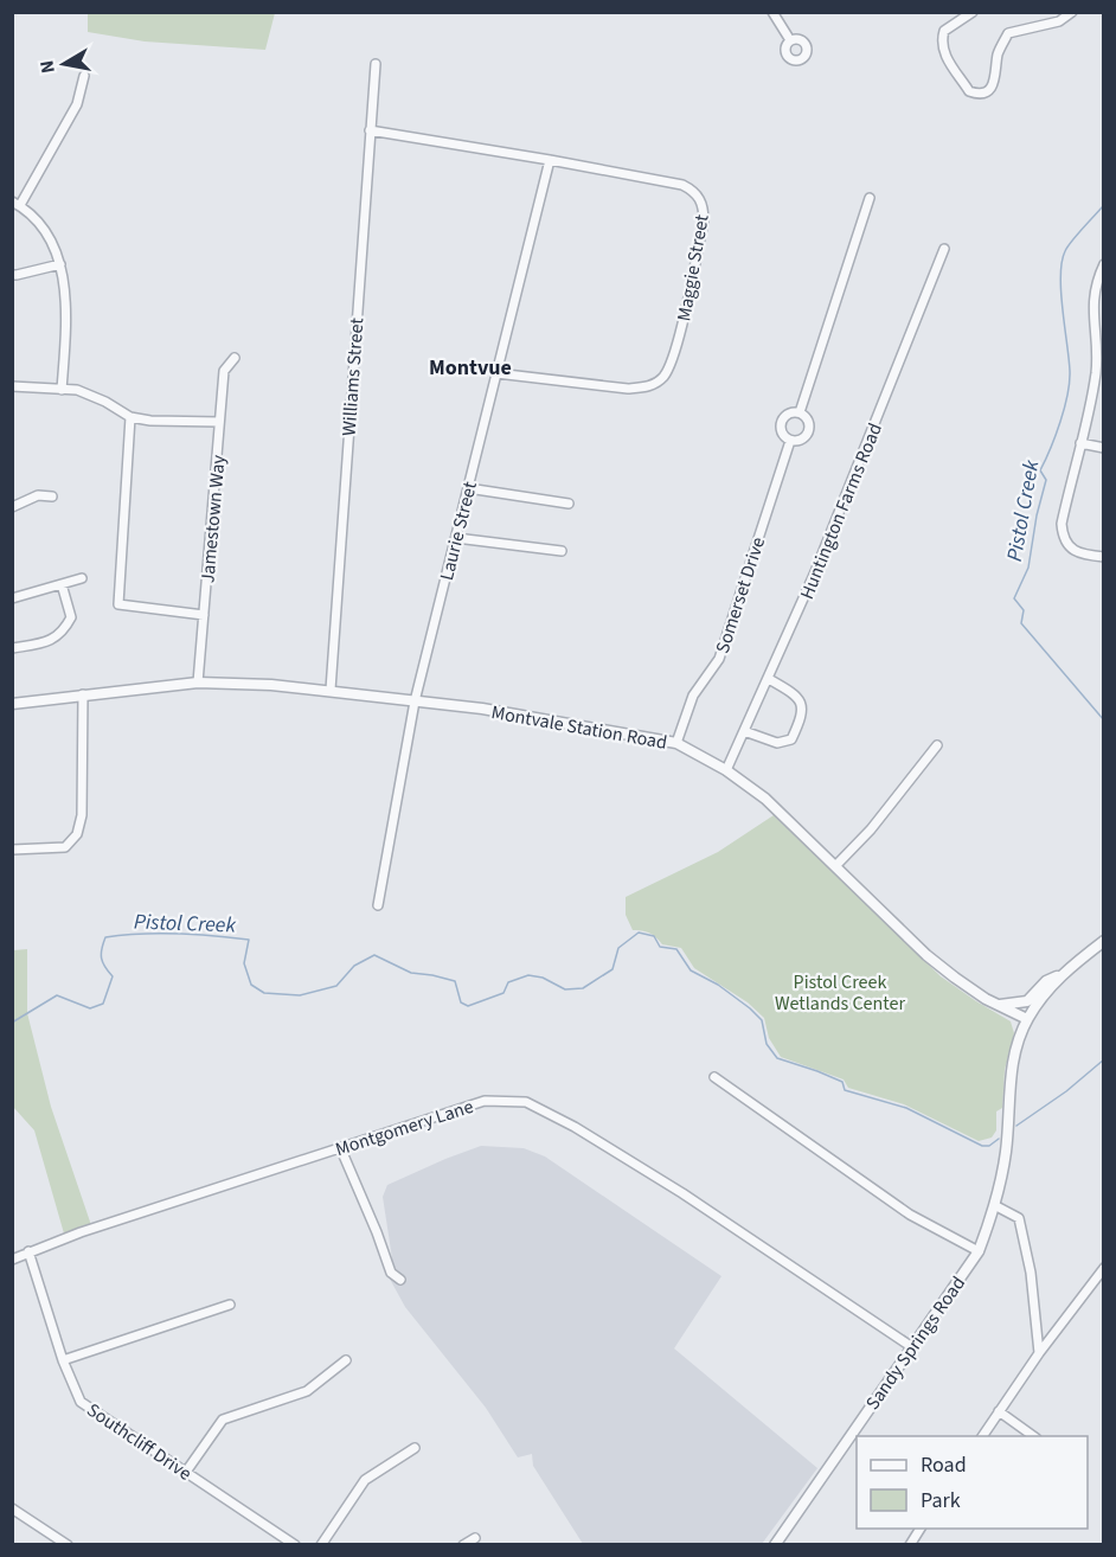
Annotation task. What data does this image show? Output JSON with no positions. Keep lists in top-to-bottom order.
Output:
{
  "streets": {
    "street": [
      "Maggie Street",
      "Williams Street",
      "Huntington Farms Road",
      "Jamestown Way",
      "Laurie Street",
      "Somerset Drive",
      "Montvale Station Road",
      "Montgomery Lane",
      "Sandy Springs Road",
      "Southcliff Drive"
    ]
  },
  "crossings": [
    ["Maggie Street", "Williams Street"],
    ["Maggie Street", "Laurie Street"],
    ["Williams Street", "Montvale Station Road"],
    ["Huntington Farms Road", "Montvale Station Road"],
    ["Jamestown Way", "Montvale Station Road"],
    ["Laurie Street", "Montvale Station Road"],
    ["Somerset Drive", "Montvale Station Road"],
    ["Montvale Station Road", "Sandy Springs Road"],
    ["Montgomery Lane", "Sandy Springs Road"],
    ["Montgomery Lane", "Southcliff Drive"]
  ],
  "districts": ["Montvue"],
  "water": ["Pistol Creek"],
  "parks": ["Pistol Creek Wetlands Center"],
  "legend": ["Road", "Park"],
  "north": "left"
}
